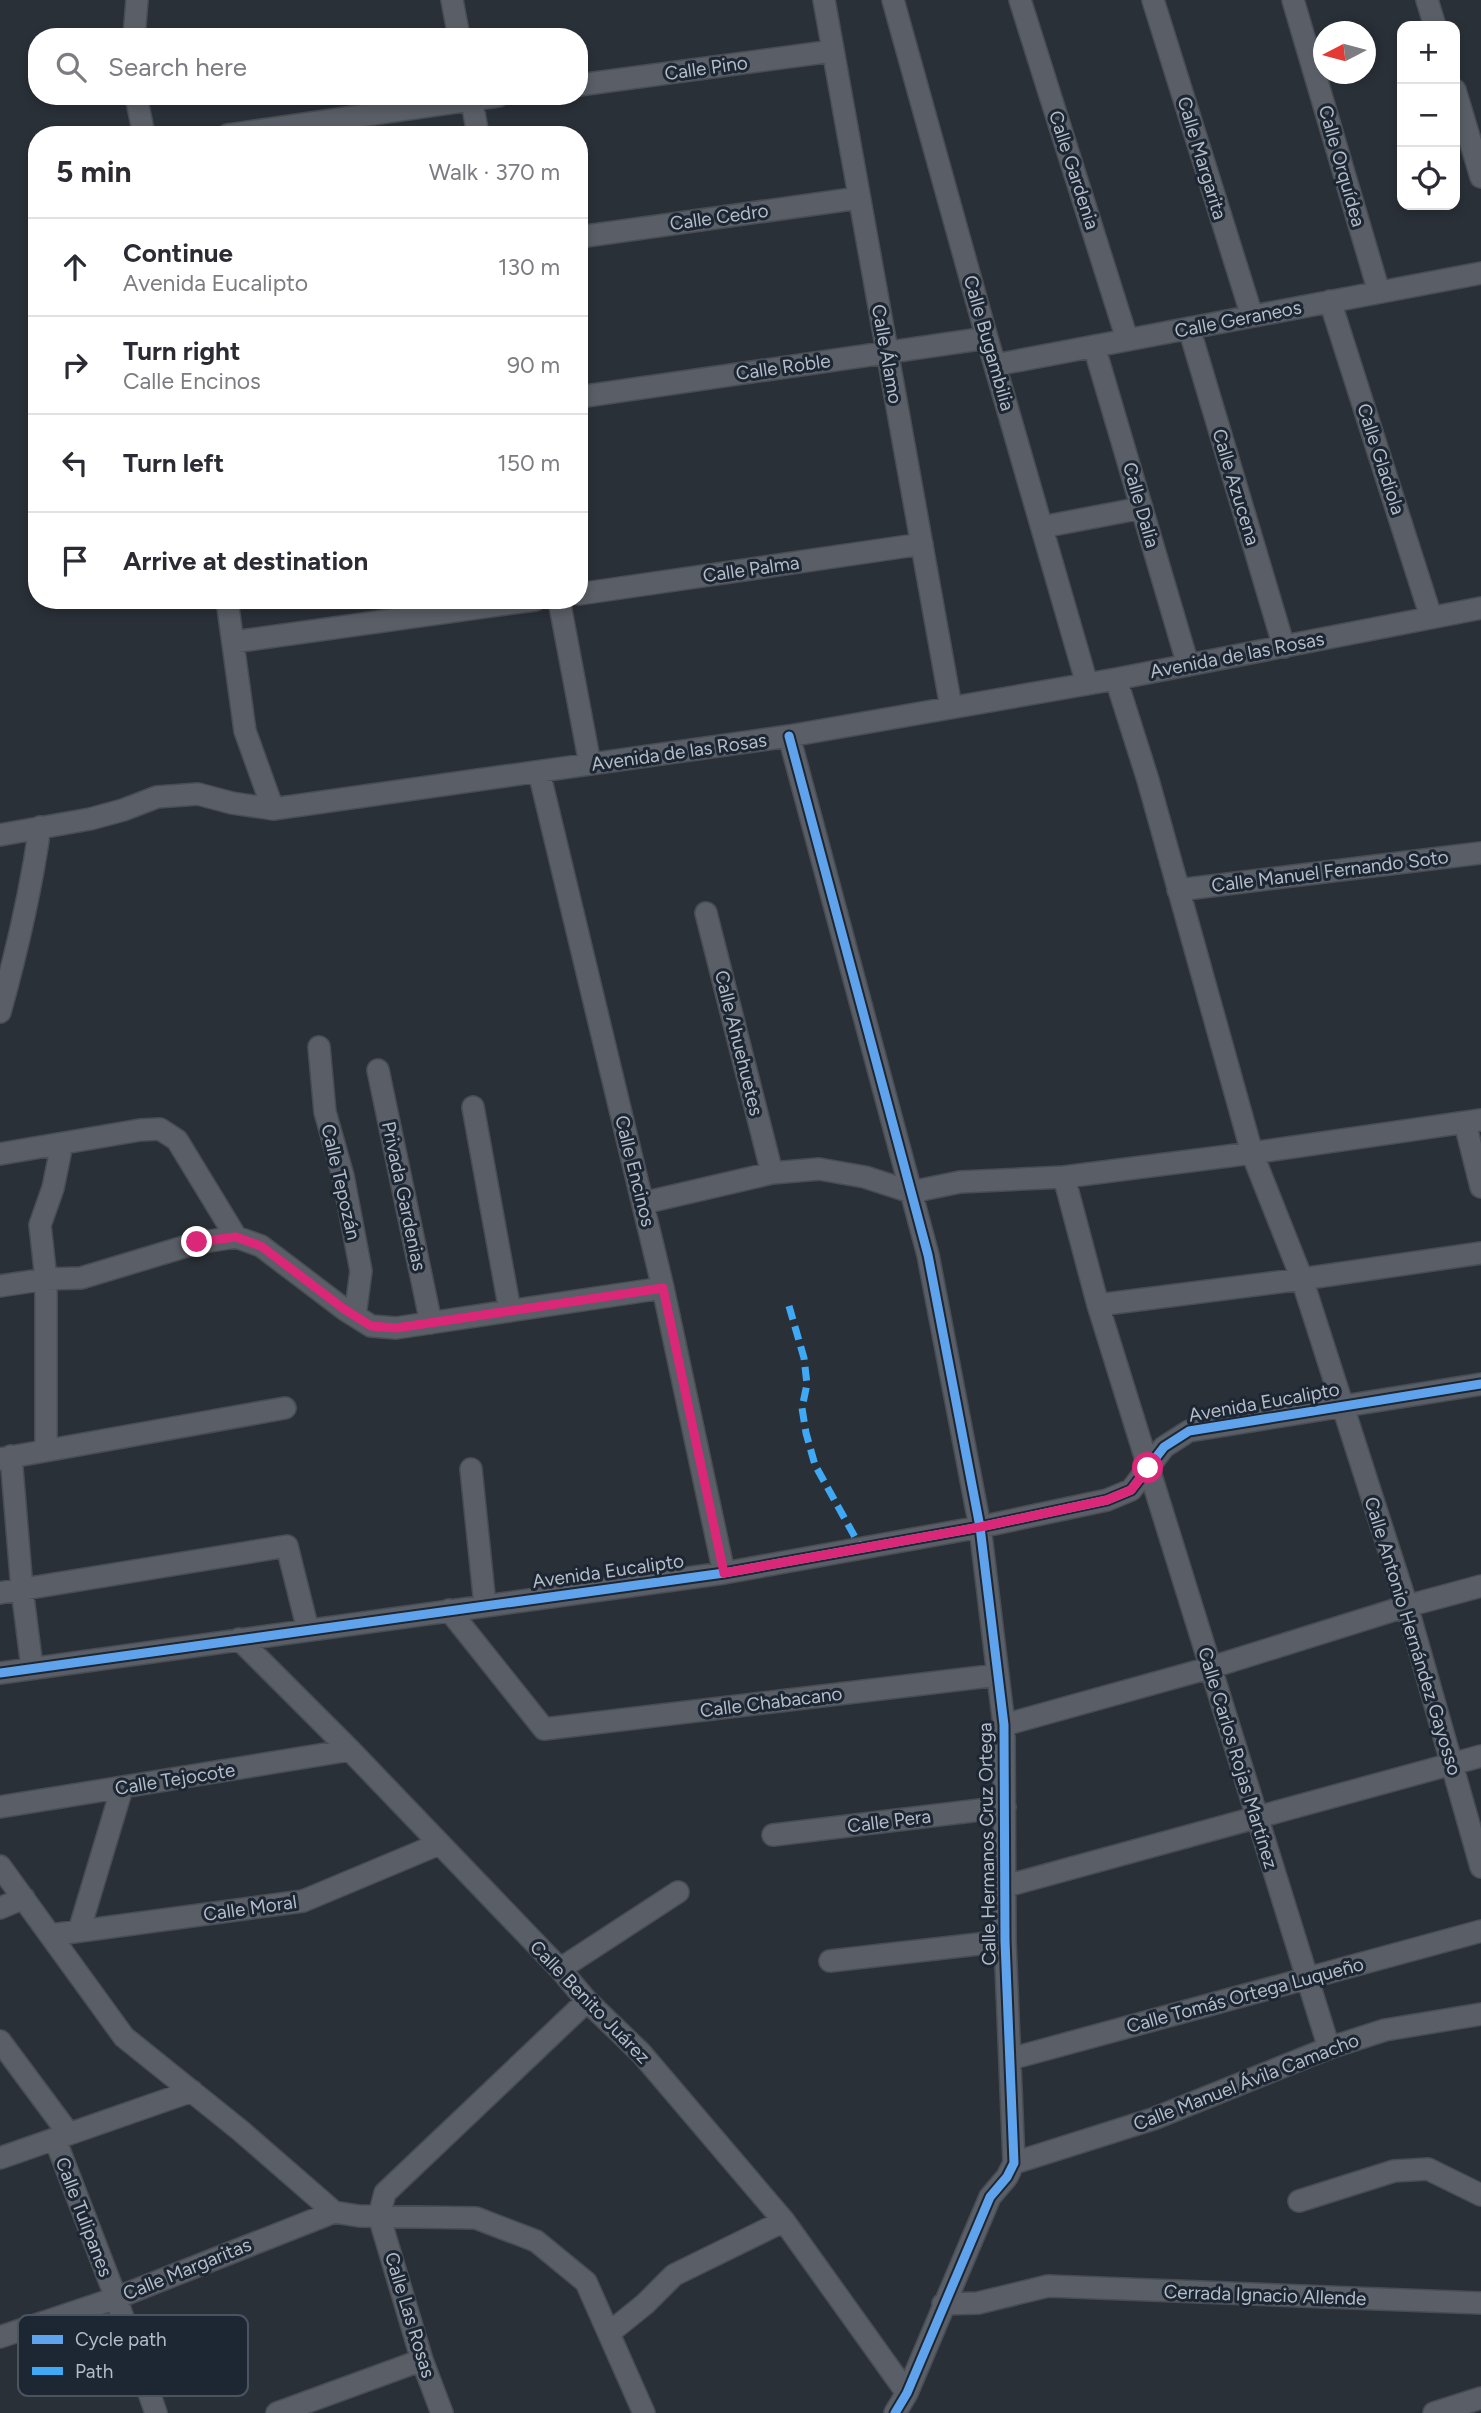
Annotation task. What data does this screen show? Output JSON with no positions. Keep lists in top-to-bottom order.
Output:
{
  "streets": {
    "street": [
      "Calle Pino",
      "Calle Margarita",
      "Calle Orquídea",
      "Calle Gardenia",
      "Calle Cedro",
      "Calle Geraneos",
      "Calle Bugambilia",
      "Calle Álamo",
      "Calle Roble",
      "Calle Gladiola",
      "Calle Azucena",
      "Calle Dalia",
      "Calle Palma",
      "Avenida de las Rosas",
      "Calle Manuel Fernando Soto",
      "Calle Ahuehuetes",
      "Calle Encinos",
      "Calle Tepozán",
      "Privada Gardenias",
      "Avenida Eucalipto",
      "Calle Antonio Hernández Gayosso",
      "Calle Chabacano",
      "Calle Carlos Rojas Martínez",
      "Calle Tejocote",
      "Calle Pera",
      "Calle Hermanos Cruz Ortega",
      "Calle Moral",
      "Calle Tomás Ortega Luqueño",
      "Calle Benito Juárez",
      "Calle Manuel Ávila Camacho",
      "Calle Tulipanes",
      "Calle Margaritas",
      "Cerrada Ignacio Allende",
      "Calle Las Rosas"
    ]
  },
  "crossings": [
    ["Calle Pino", "Calle Álamo"],
    ["Calle Margarita", "Calle Geraneos"],
    ["Calle Orquídea", "Calle Geraneos"],
    ["Calle Gardenia", "Calle Geraneos"],
    ["Calle Cedro", "Calle Álamo"],
    ["Calle Geraneos", "Calle Bugambilia"],
    ["Calle Geraneos", "Calle Gladiola"],
    ["Calle Geraneos", "Calle Azucena"],
    ["Calle Geraneos", "Calle Dalia"],
    ["Calle Bugambilia", "Calle Roble"],
    ["Calle Bugambilia", "Avenida de las Rosas"],
    ["Calle Álamo", "Calle Roble"],
    ["Calle Álamo", "Calle Palma"],
    ["Calle Álamo", "Avenida de las Rosas"],
    ["Calle Gladiola", "Avenida de las Rosas"],
    ["Calle Azucena", "Avenida de las Rosas"],
    ["Calle Dalia", "Avenida de las Rosas"],
    ["Avenida de las Rosas", "Calle Encinos"],
    ["Avenida de las Rosas", "Calle Antonio Hernández Gayosso"],
    ["Avenida de las Rosas", "Calle Hermanos Cruz Ortega"],
    ["Calle Manuel Fernando Soto", "Calle Antonio Hernández Gayosso"],
    ["Calle Encinos", "Avenida Eucalipto"],
    ["Avenida Eucalipto", "Calle Antonio Hernández Gayosso"],
    ["Avenida Eucalipto", "Calle Chabacano"],
    ["Avenida Eucalipto", "Calle Carlos Rojas Martínez"],
    ["Avenida Eucalipto", "Calle Hermanos Cruz Ortega"],
    ["Avenida Eucalipto", "Calle Benito Juárez"],
    ["Calle Chabacano", "Calle Hermanos Cruz Ortega"],
    ["Calle Carlos Rojas Martínez", "Calle Tomás Ortega Luqueño"],
    ["Calle Carlos Rojas Martínez", "Calle Manuel Ávila Camacho"],
    ["Calle Tejocote", "Calle Benito Juárez"],
    ["Calle Pera", "Calle Hermanos Cruz Ortega"],
    ["Calle Hermanos Cruz Ortega", "Calle Tomás Ortega Luqueño"],
    ["Calle Hermanos Cruz Ortega", "Calle Manuel Ávila Camacho"],
    ["Calle Moral", "Calle Benito Juárez"],
    ["Calle Tulipanes", "Calle Margaritas"]
  ],
  "legend": ["Cycle path", "Path"],
  "north": "left",
  "page": {
    "map_buttons": ["+", "−"],
    "search": "Search here",
    "heading": ["5 min", "Walk · 370 m"],
    "list": [
      ["Continue", "Avenida Eucalipto", "130 m"],
      ["Turn right", "Calle Encinos", "90 m"],
      ["Turn left", "150 m"],
      "Arrive at destination"
    ]
  }
}
